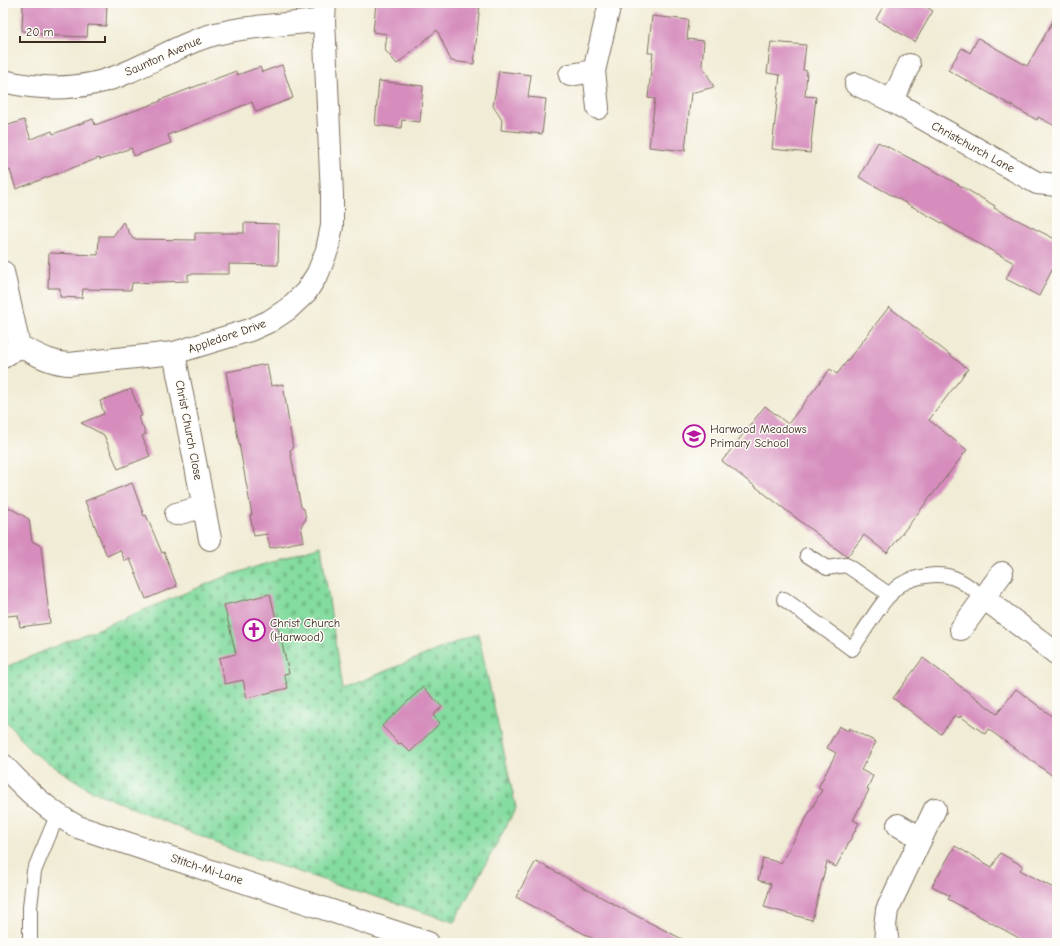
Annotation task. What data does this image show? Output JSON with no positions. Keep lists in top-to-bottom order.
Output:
{
  "streets": {
    "street": [
      "Saunton Avenue",
      "Christchurch Lane",
      "Appledore Drive",
      "Christ Church Close",
      "Stitch-Mi-Lane"
    ]
  },
  "crossings": [
    ["Saunton Avenue", "Appledore Drive"],
    ["Appledore Drive", "Christ Church Close"]
  ],
  "places": {
    "school or university": ["Harwood Meadows Primary School"],
    "church": ["Christ Church (Harwood)"]
  },
  "scale_bar": "20 m"
}
